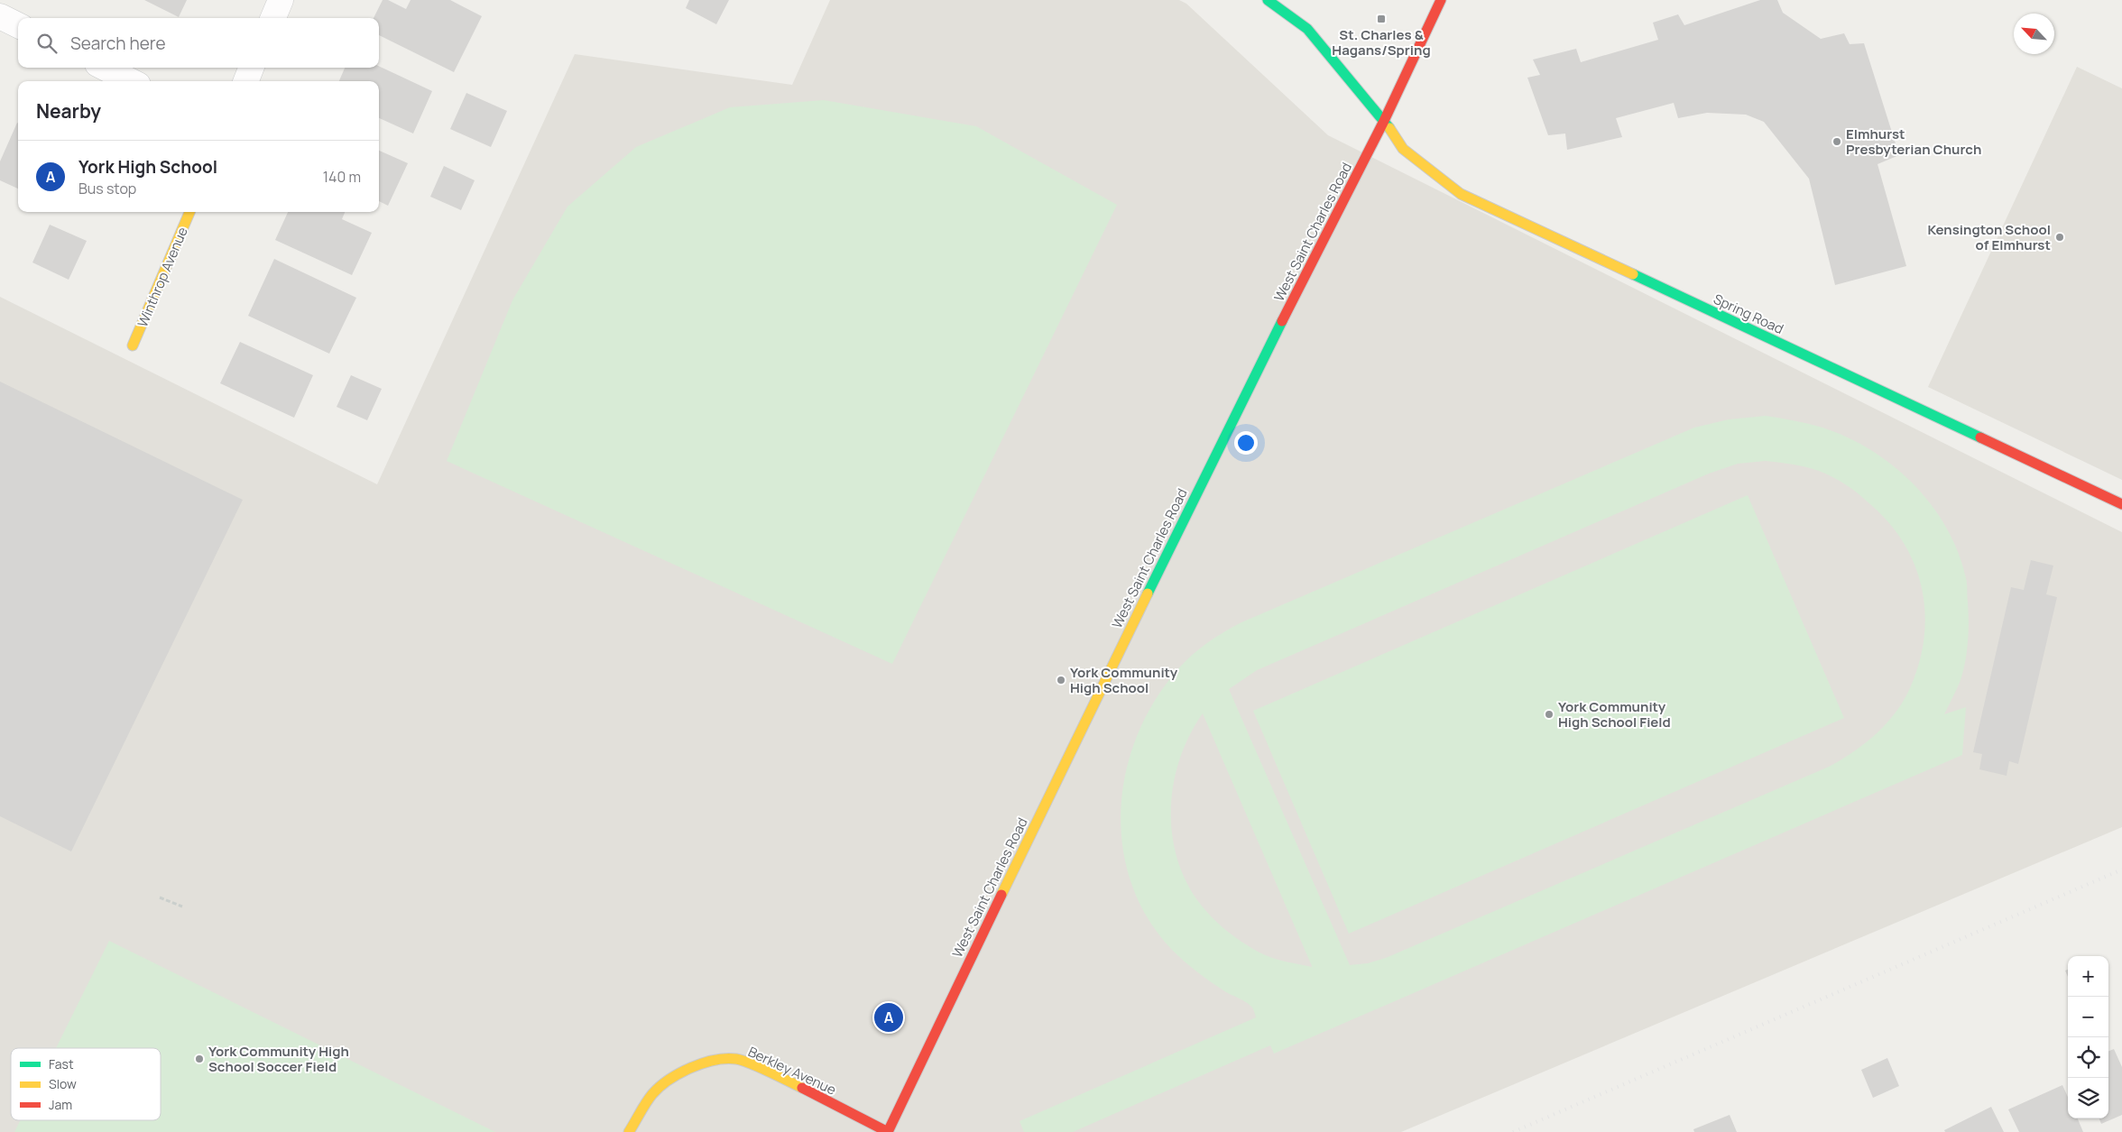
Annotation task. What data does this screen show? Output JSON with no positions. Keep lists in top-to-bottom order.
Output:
{
  "streets": {
    "street": [
      "West Saint Charles Road",
      "Winthrop Avenue",
      "Spring Road",
      "Berkley Avenue"
    ]
  },
  "crossings": [
    ["West Saint Charles Road", "Spring Road"],
    ["West Saint Charles Road", "Berkley Avenue"]
  ],
  "places": {
    "transit": ["St. Charles & Hagans/Spring"],
    "other": [
      "Elmhurst Presbyterian Church",
      "Kensington School of Elmhurst",
      "York Community High School",
      "York Community High School Field",
      "York Community High School Soccer Field"
    ]
  },
  "legend": ["Fast", "Slow", "Jam"],
  "north": "top left",
  "page": {
    "search": "Search here",
    "heading": "Nearby",
    "list": [
      {
        "mark": "A",
        "name": "York High School",
        "note": "Bus stop",
        "value": "140 m"
      }
    ],
    "map_buttons": ["+", "−"],
    "pins": "A"
  }
}
